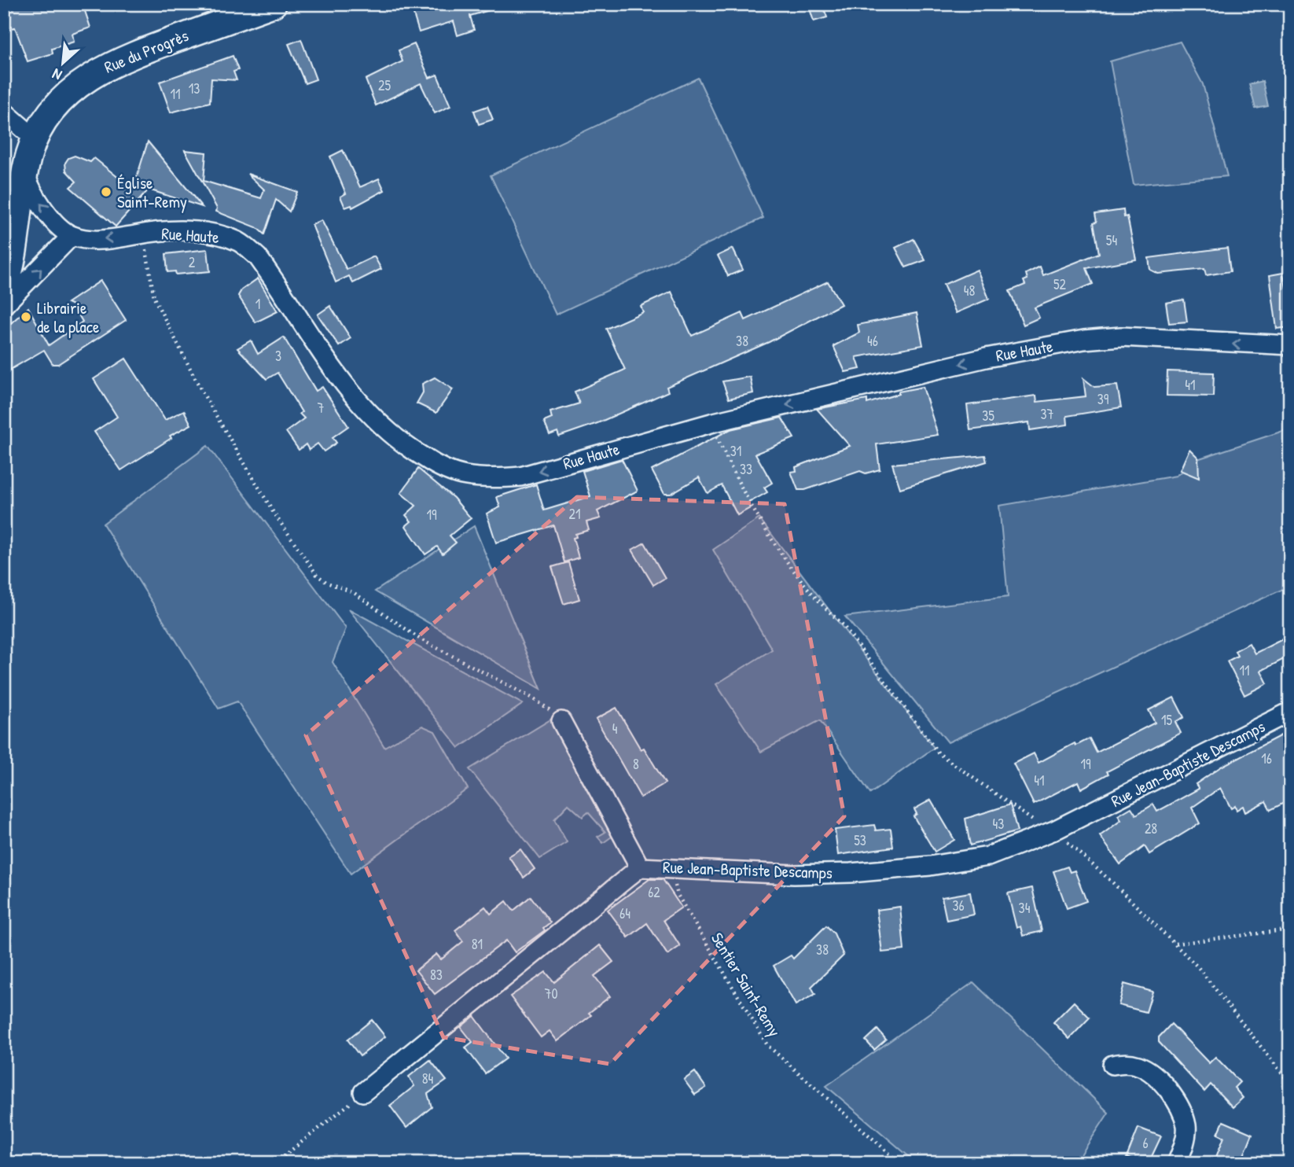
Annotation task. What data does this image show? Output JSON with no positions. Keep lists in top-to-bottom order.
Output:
{
  "streets": {
    "main road": ["Rue du Progrès"],
    "street": ["Rue Haute", "Rue Jean-Baptiste Descamps"],
    "path": ["Sentier Saint-Remy"]
  },
  "crossings": [
    ["Rue Jean-Baptiste Descamps", "Sentier Saint-Remy"]
  ],
  "one_way": ["Rue Haute"],
  "places": ["Église Saint-Remy", "Librairie de la place"],
  "house_numbers": [
    "25",
    "13",
    "11",
    "54",
    "2",
    "52",
    "48",
    "1",
    "38",
    "46",
    "3",
    "41",
    "39",
    "7",
    "37",
    "35",
    "31",
    "33",
    "21",
    "19",
    "11",
    "15",
    "4",
    "16",
    "8",
    "19",
    "41",
    "43",
    "28",
    "53",
    "62",
    "36",
    "34",
    "64",
    "81",
    "38",
    "83",
    "70",
    "84",
    "6"
  ],
  "north": "bottom left"
}
